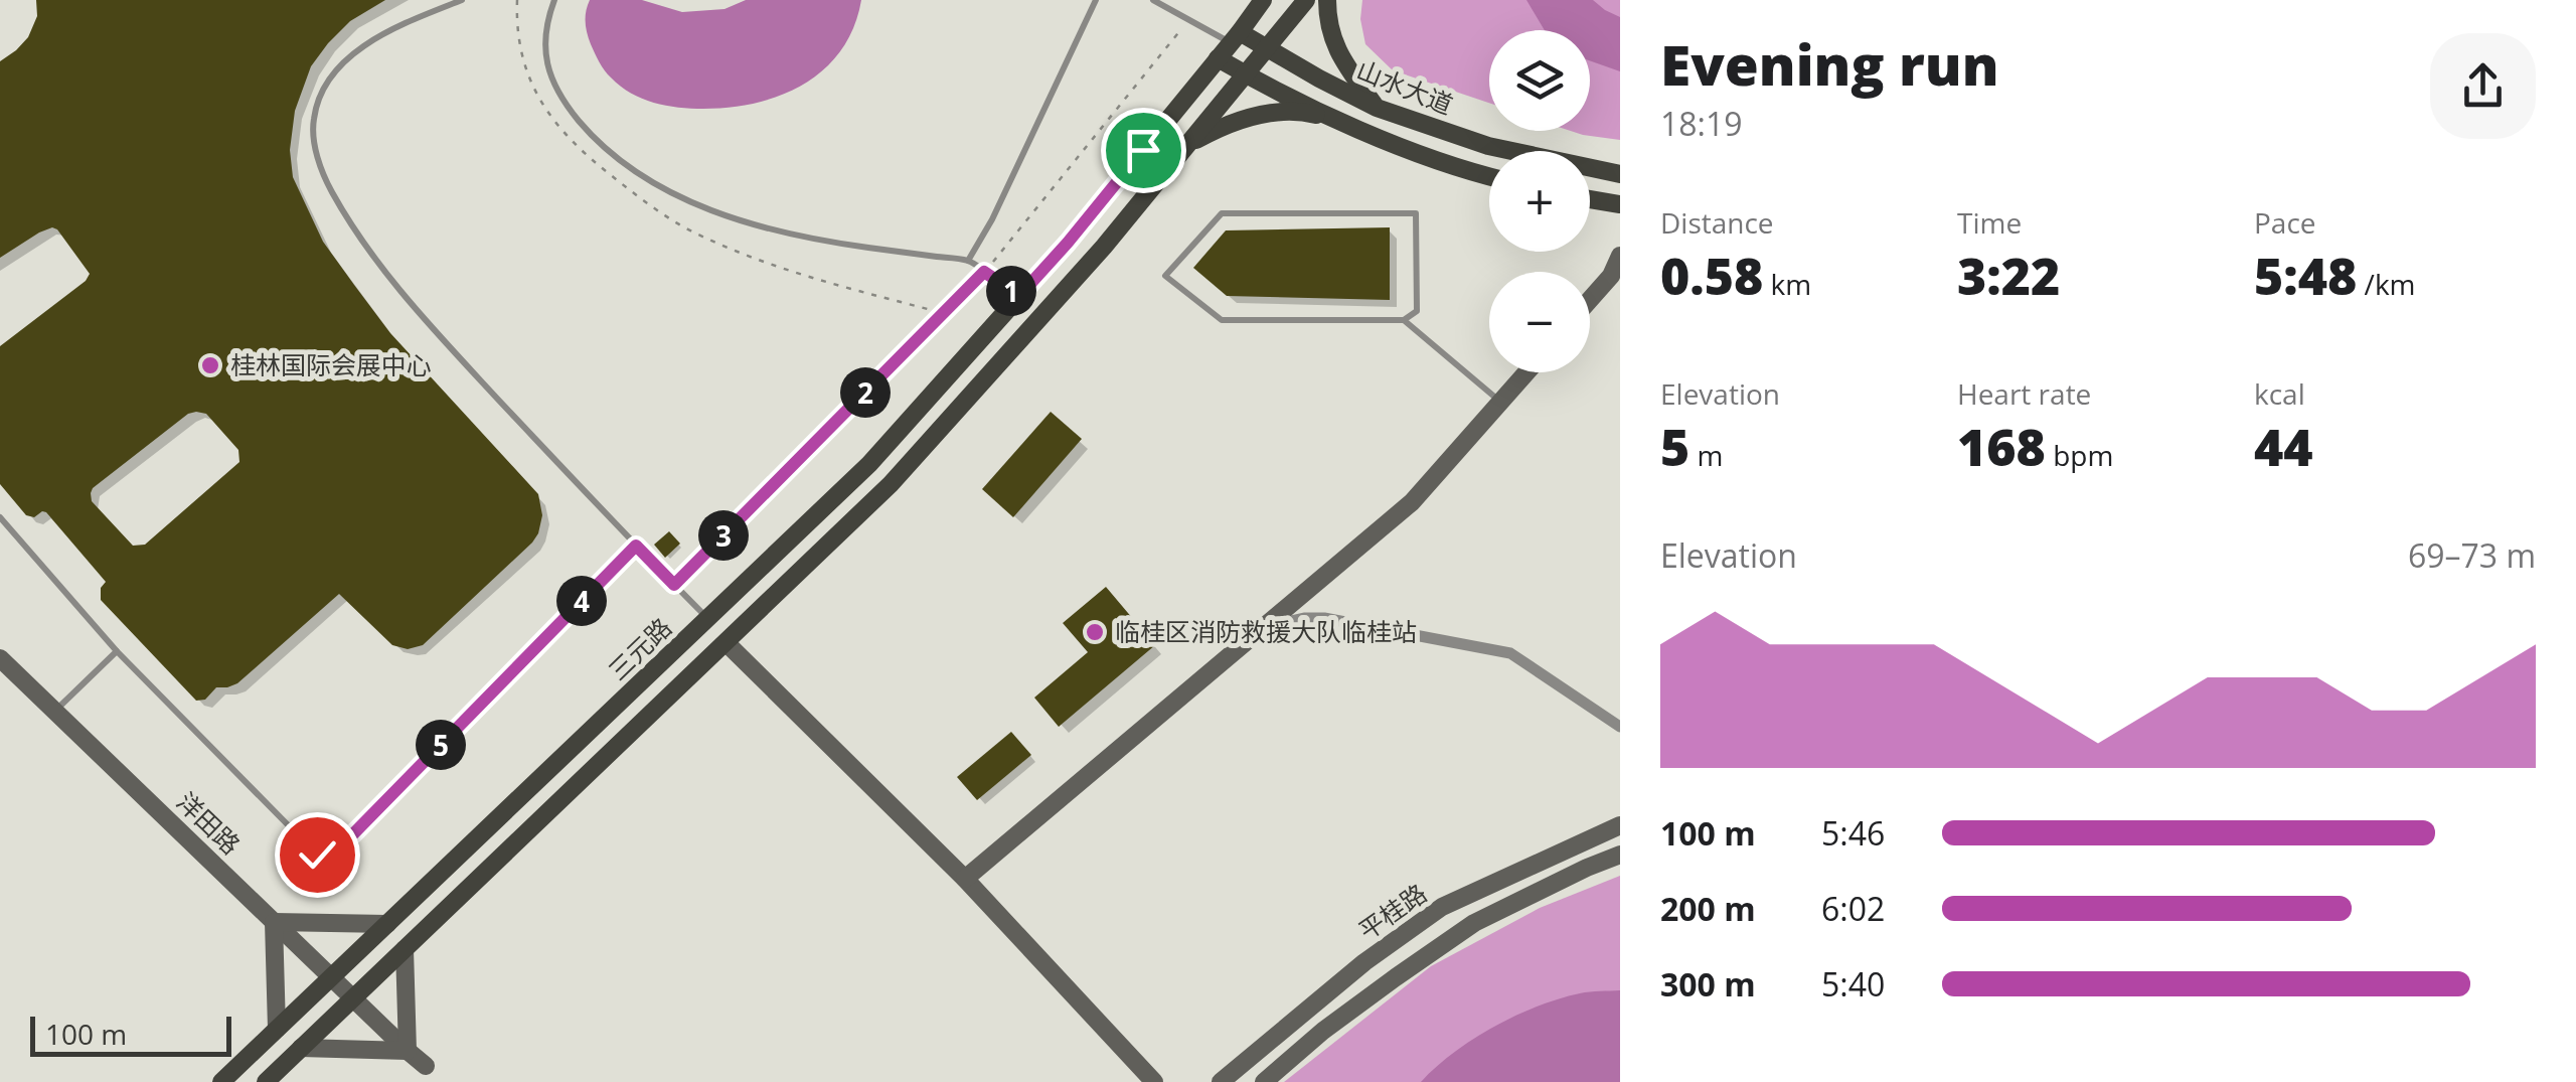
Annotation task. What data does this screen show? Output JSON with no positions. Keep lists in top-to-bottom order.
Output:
{
  "streets": {
    "main road": ["山水大道", "三元路"],
    "street": ["洋田路", "平桂路"]
  },
  "crossings": [
    ["山水大道", "三元路"],
    ["三元路", "洋田路"]
  ],
  "places": ["桂林国际会展中心", "临桂区消防救援大队临桂站"],
  "scale_bar": "100 m",
  "page": {
    "heading": ["Evening run", "18:19"],
    "map_buttons": ["+", "−"],
    "stats": [
      ["Distance", "0.58 km"],
      ["Time", "3:22"],
      ["Pace", "5:48 /km"],
      ["Elevation", "5 m"],
      ["Heart rate", "168 bpm"],
      ["kcal", "44"]
    ],
    "pins": [
      "1",
      "2",
      "3",
      "4",
      "5"
    ],
    "chart": ["Elevation", "69–73 m"],
    "list": [
      {
        "name": "100 m",
        "note": "5:46"
      },
      {
        "name": "200 m",
        "note": "6:02"
      },
      {
        "name": "300 m",
        "note": "5:40"
      }
    ],
    "scale": "100 m"
  }
}
